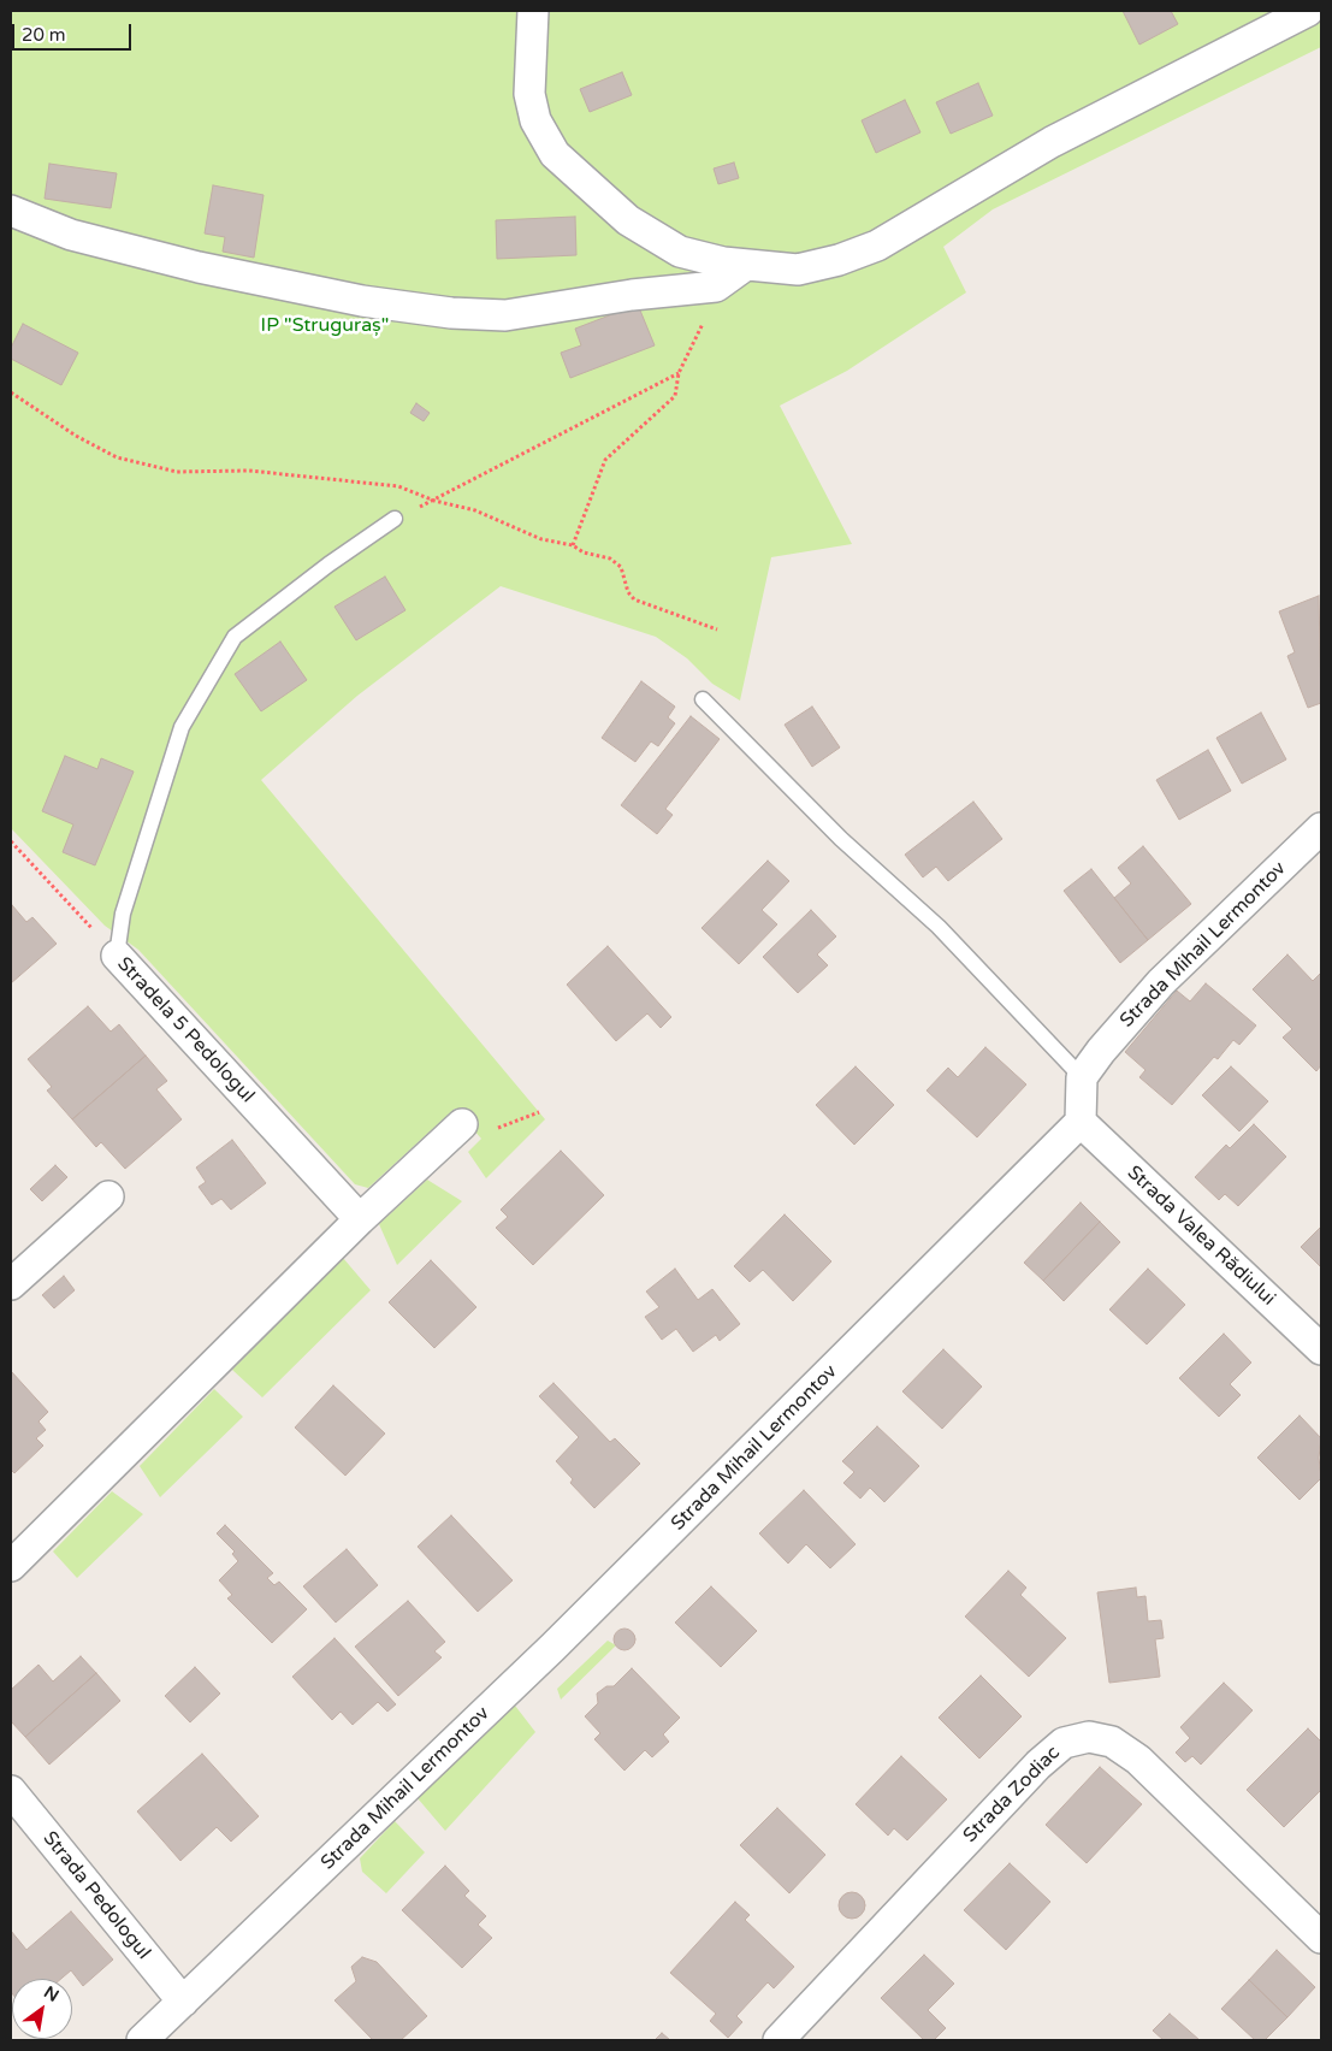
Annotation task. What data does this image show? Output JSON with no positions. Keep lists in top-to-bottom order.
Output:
{
  "streets": {
    "street": [
      "Strada Mihail Lermontov",
      "Stradela 5 Pedologul",
      "Strada Valea Rădiului",
      "Strada Zodiac",
      "Strada Pedologul"
    ]
  },
  "crossings": [
    ["Strada Mihail Lermontov", "Strada Valea Rădiului"],
    ["Strada Mihail Lermontov", "Strada Pedologul"]
  ],
  "parks": ["IP \"Struguraș\""],
  "scale_bar": "20 m",
  "north": "top right"
}
